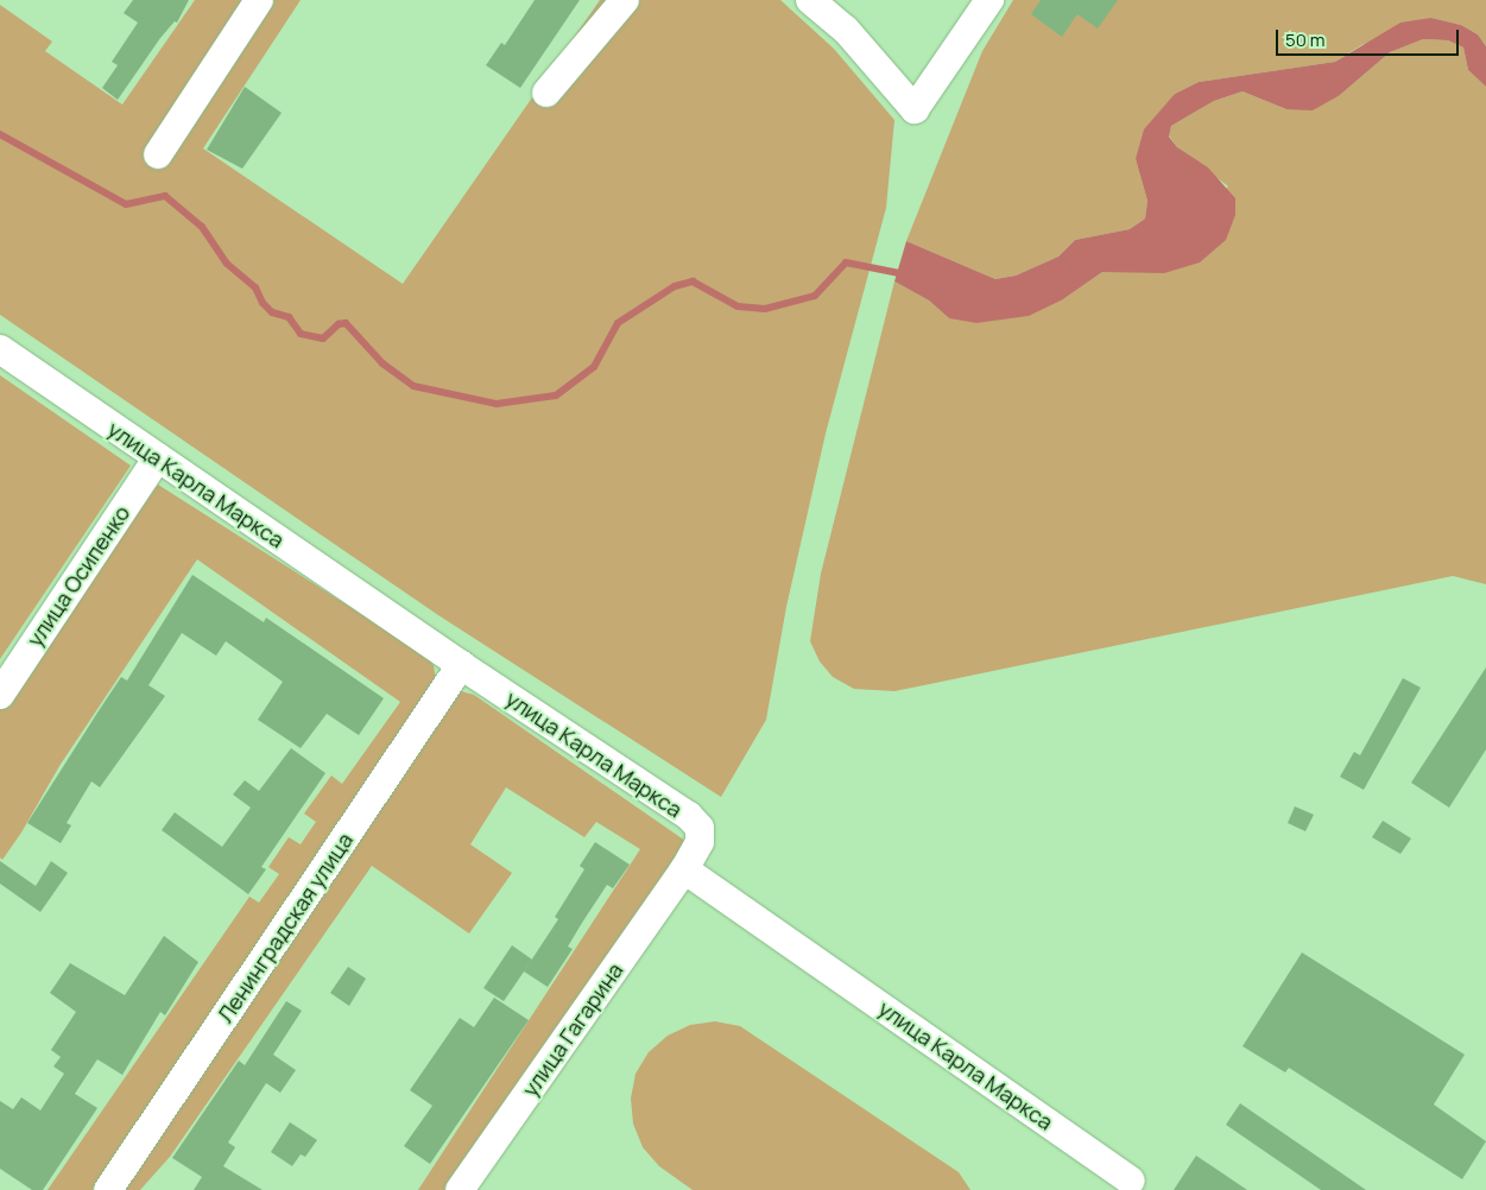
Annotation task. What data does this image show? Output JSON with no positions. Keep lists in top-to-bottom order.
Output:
{
  "streets": {
    "street": [
      "улица Карла Маркса",
      "улица Осипенко",
      "Ленинградская улица",
      "улица Гагарина"
    ]
  },
  "crossings": [
    ["улица Карла Маркса", "улица Осипенко"],
    ["улица Карла Маркса", "Ленинградская улица"],
    ["улица Карла Маркса", "улица Гагарина"]
  ],
  "scale_bar": "50 m"
}
